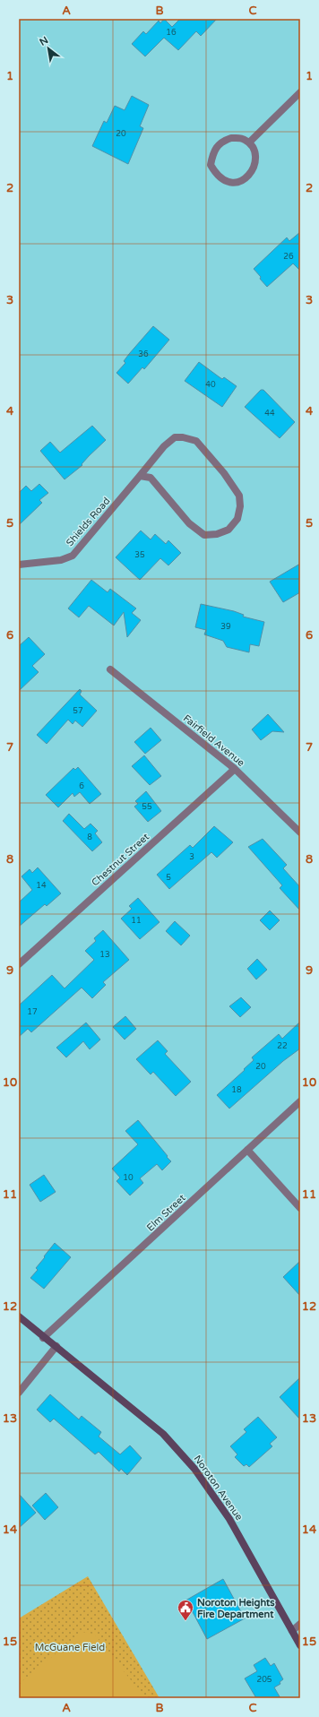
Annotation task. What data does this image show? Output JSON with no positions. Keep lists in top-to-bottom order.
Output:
{
  "streets": {
    "main road": ["Noroton Avenue"],
    "street": [
      "Shields Road",
      "Fairfield Avenue",
      "Chestnut Street",
      "Elm Street"
    ]
  },
  "crossings": [
    ["Fairfield Avenue", "Chestnut Street"],
    ["Elm Street", "Noroton Avenue"]
  ],
  "parks": ["McGuane Field"],
  "places": {
    "public building": ["Noroton Heights Fire Department"]
  },
  "house_numbers": [
    "16",
    "20",
    "26",
    "36",
    "40",
    "44",
    "35",
    "39",
    "57",
    "6",
    "55",
    "8",
    "3",
    "5",
    "14",
    "11",
    "13",
    "17",
    "22",
    "20",
    "18",
    "10",
    "205"
  ],
  "north": "top left",
  "grid": {
    "columns": ["A", "B", "C"],
    "rows": [
      "1",
      "2",
      "3",
      "4",
      "5",
      "6",
      "7",
      "8",
      "9",
      "10",
      "11",
      "12",
      "13",
      "14",
      "15"
    ]
  }
}
